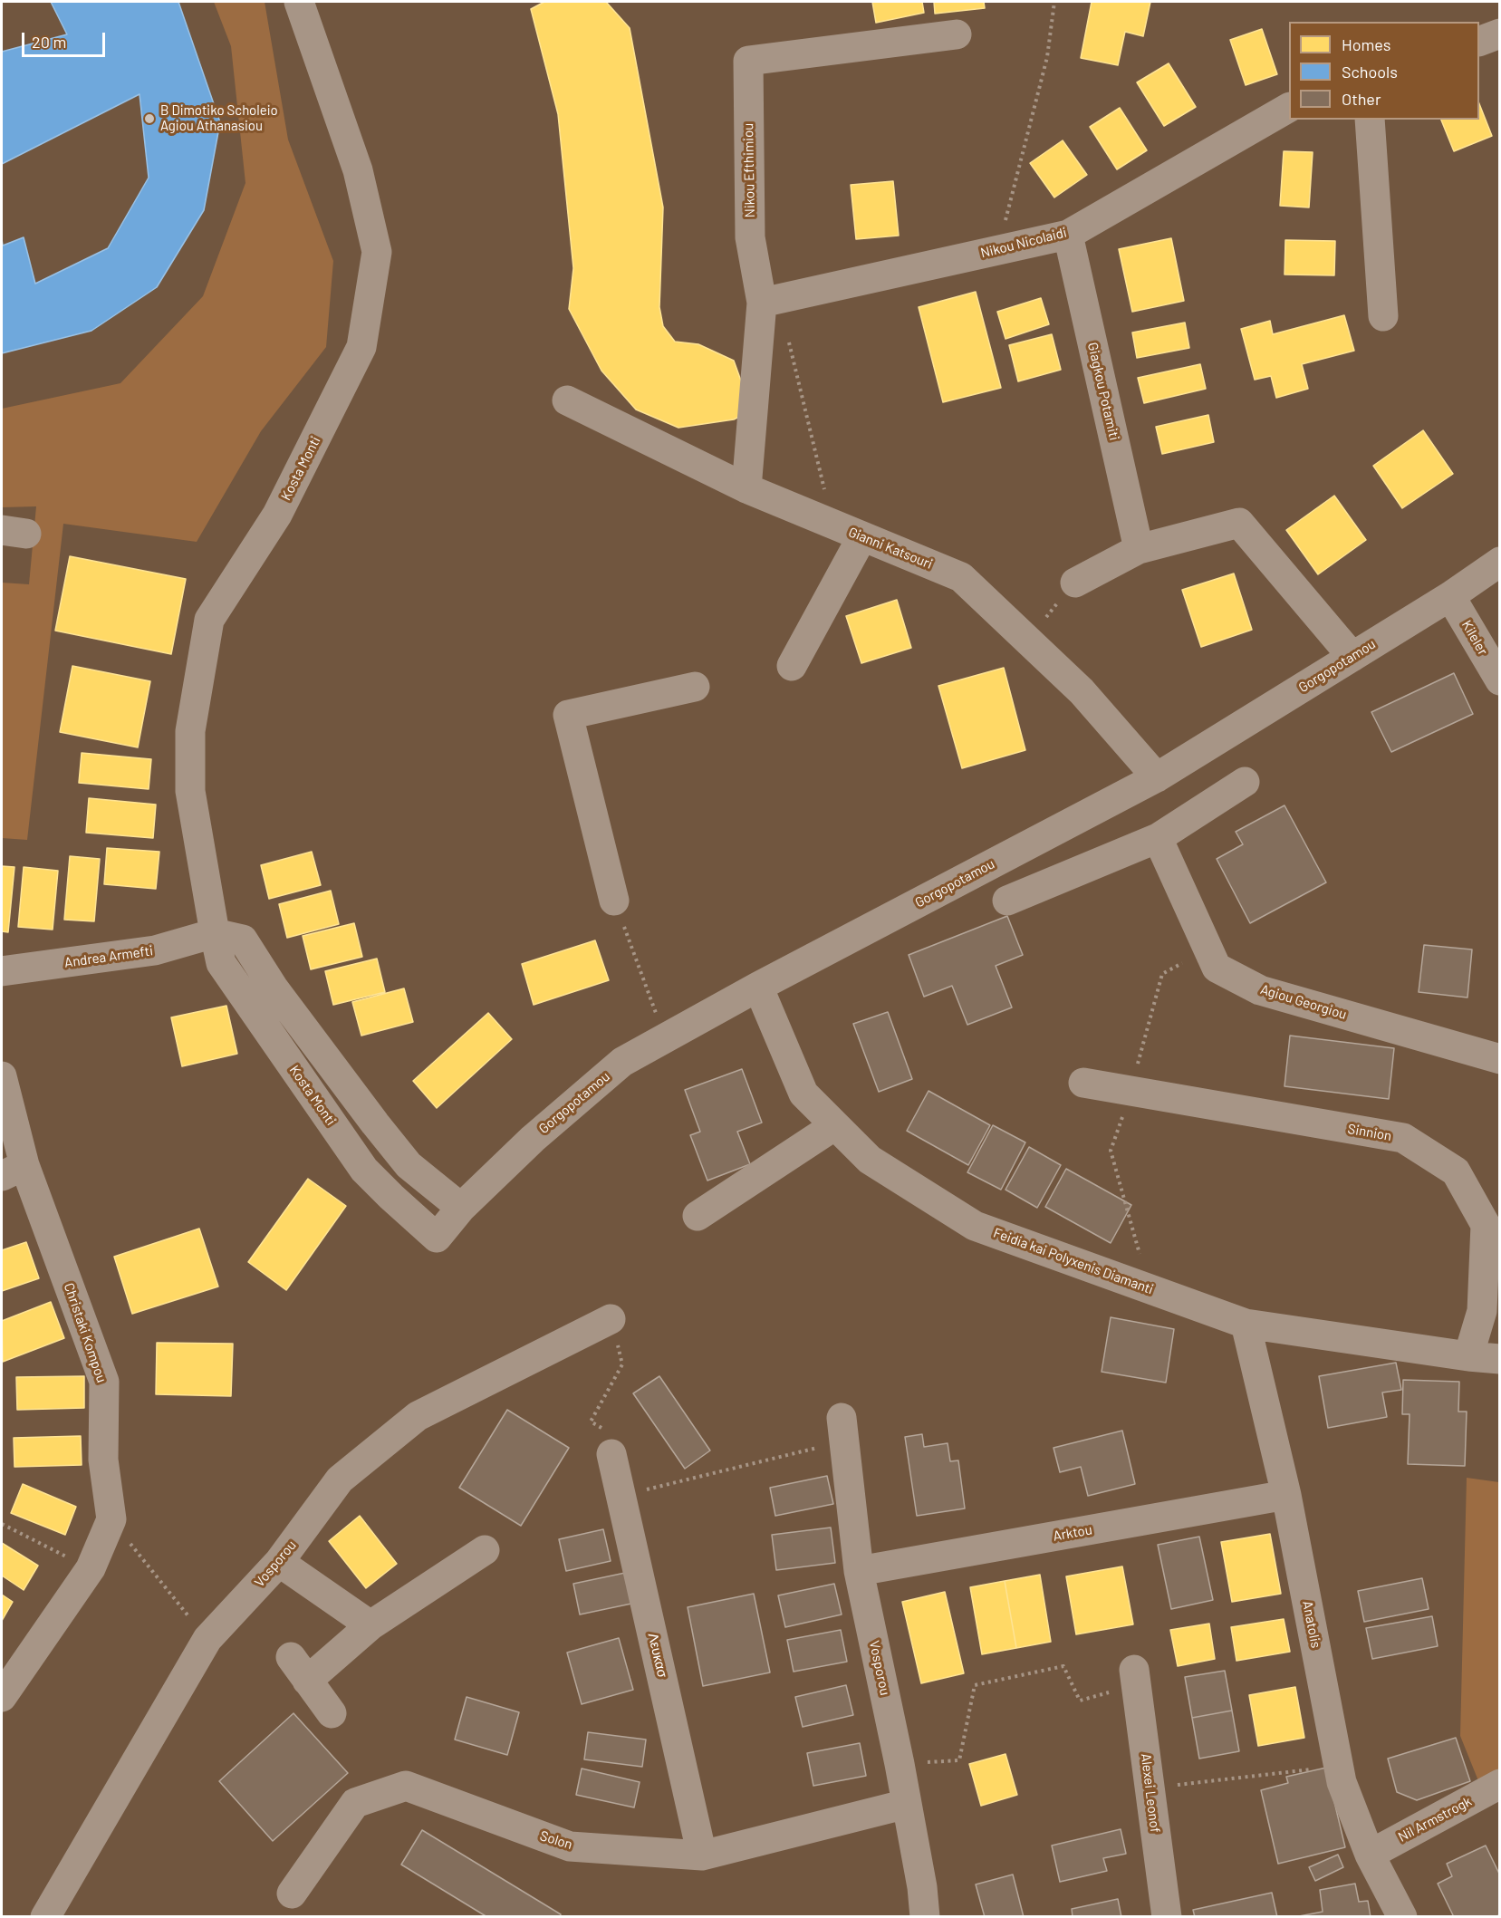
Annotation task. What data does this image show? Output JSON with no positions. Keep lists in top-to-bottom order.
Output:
{
  "streets": {
    "street": [
      "Nikou Efthimiou",
      "Nikou Nicolaidi",
      "Giagkou Potamiti",
      "Kosta Monti",
      "Gianni Katsouri",
      "Kileler",
      "Gorgopotamou",
      "Andrea Armefti",
      "Agiou Georgiou",
      "Sinnion",
      "Feidia kai Polyxenis Diamanti",
      "Christaki Kompou",
      "Arktou",
      "Vosporou",
      "Anatolis",
      "Λευκασ",
      "Alexei Leonof",
      "Nil Armstrogk",
      "Solon"
    ]
  },
  "crossings": [
    ["Nikou Efthimiou", "Nikou Nicolaidi"],
    ["Nikou Efthimiou", "Gianni Katsouri"],
    ["Nikou Nicolaidi", "Giagkou Potamiti"],
    ["Kosta Monti", "Gorgopotamou"],
    ["Kosta Monti", "Andrea Armefti"],
    ["Gianni Katsouri", "Gorgopotamou"],
    ["Kileler", "Gorgopotamou"],
    ["Gorgopotamou", "Feidia kai Polyxenis Diamanti"],
    ["Sinnion", "Feidia kai Polyxenis Diamanti"],
    ["Feidia kai Polyxenis Diamanti", "Anatolis"],
    ["Arktou", "Vosporou"],
    ["Arktou", "Anatolis"],
    ["Vosporou", "Solon"],
    ["Anatolis", "Nil Armstrogk"],
    ["Λευκασ", "Solon"]
  ],
  "places": ["B Dimotiko Scholeio Agiou Athanasiou"],
  "legend": ["Homes", "Schools", "Other"],
  "scale_bar": "20 m"
}
